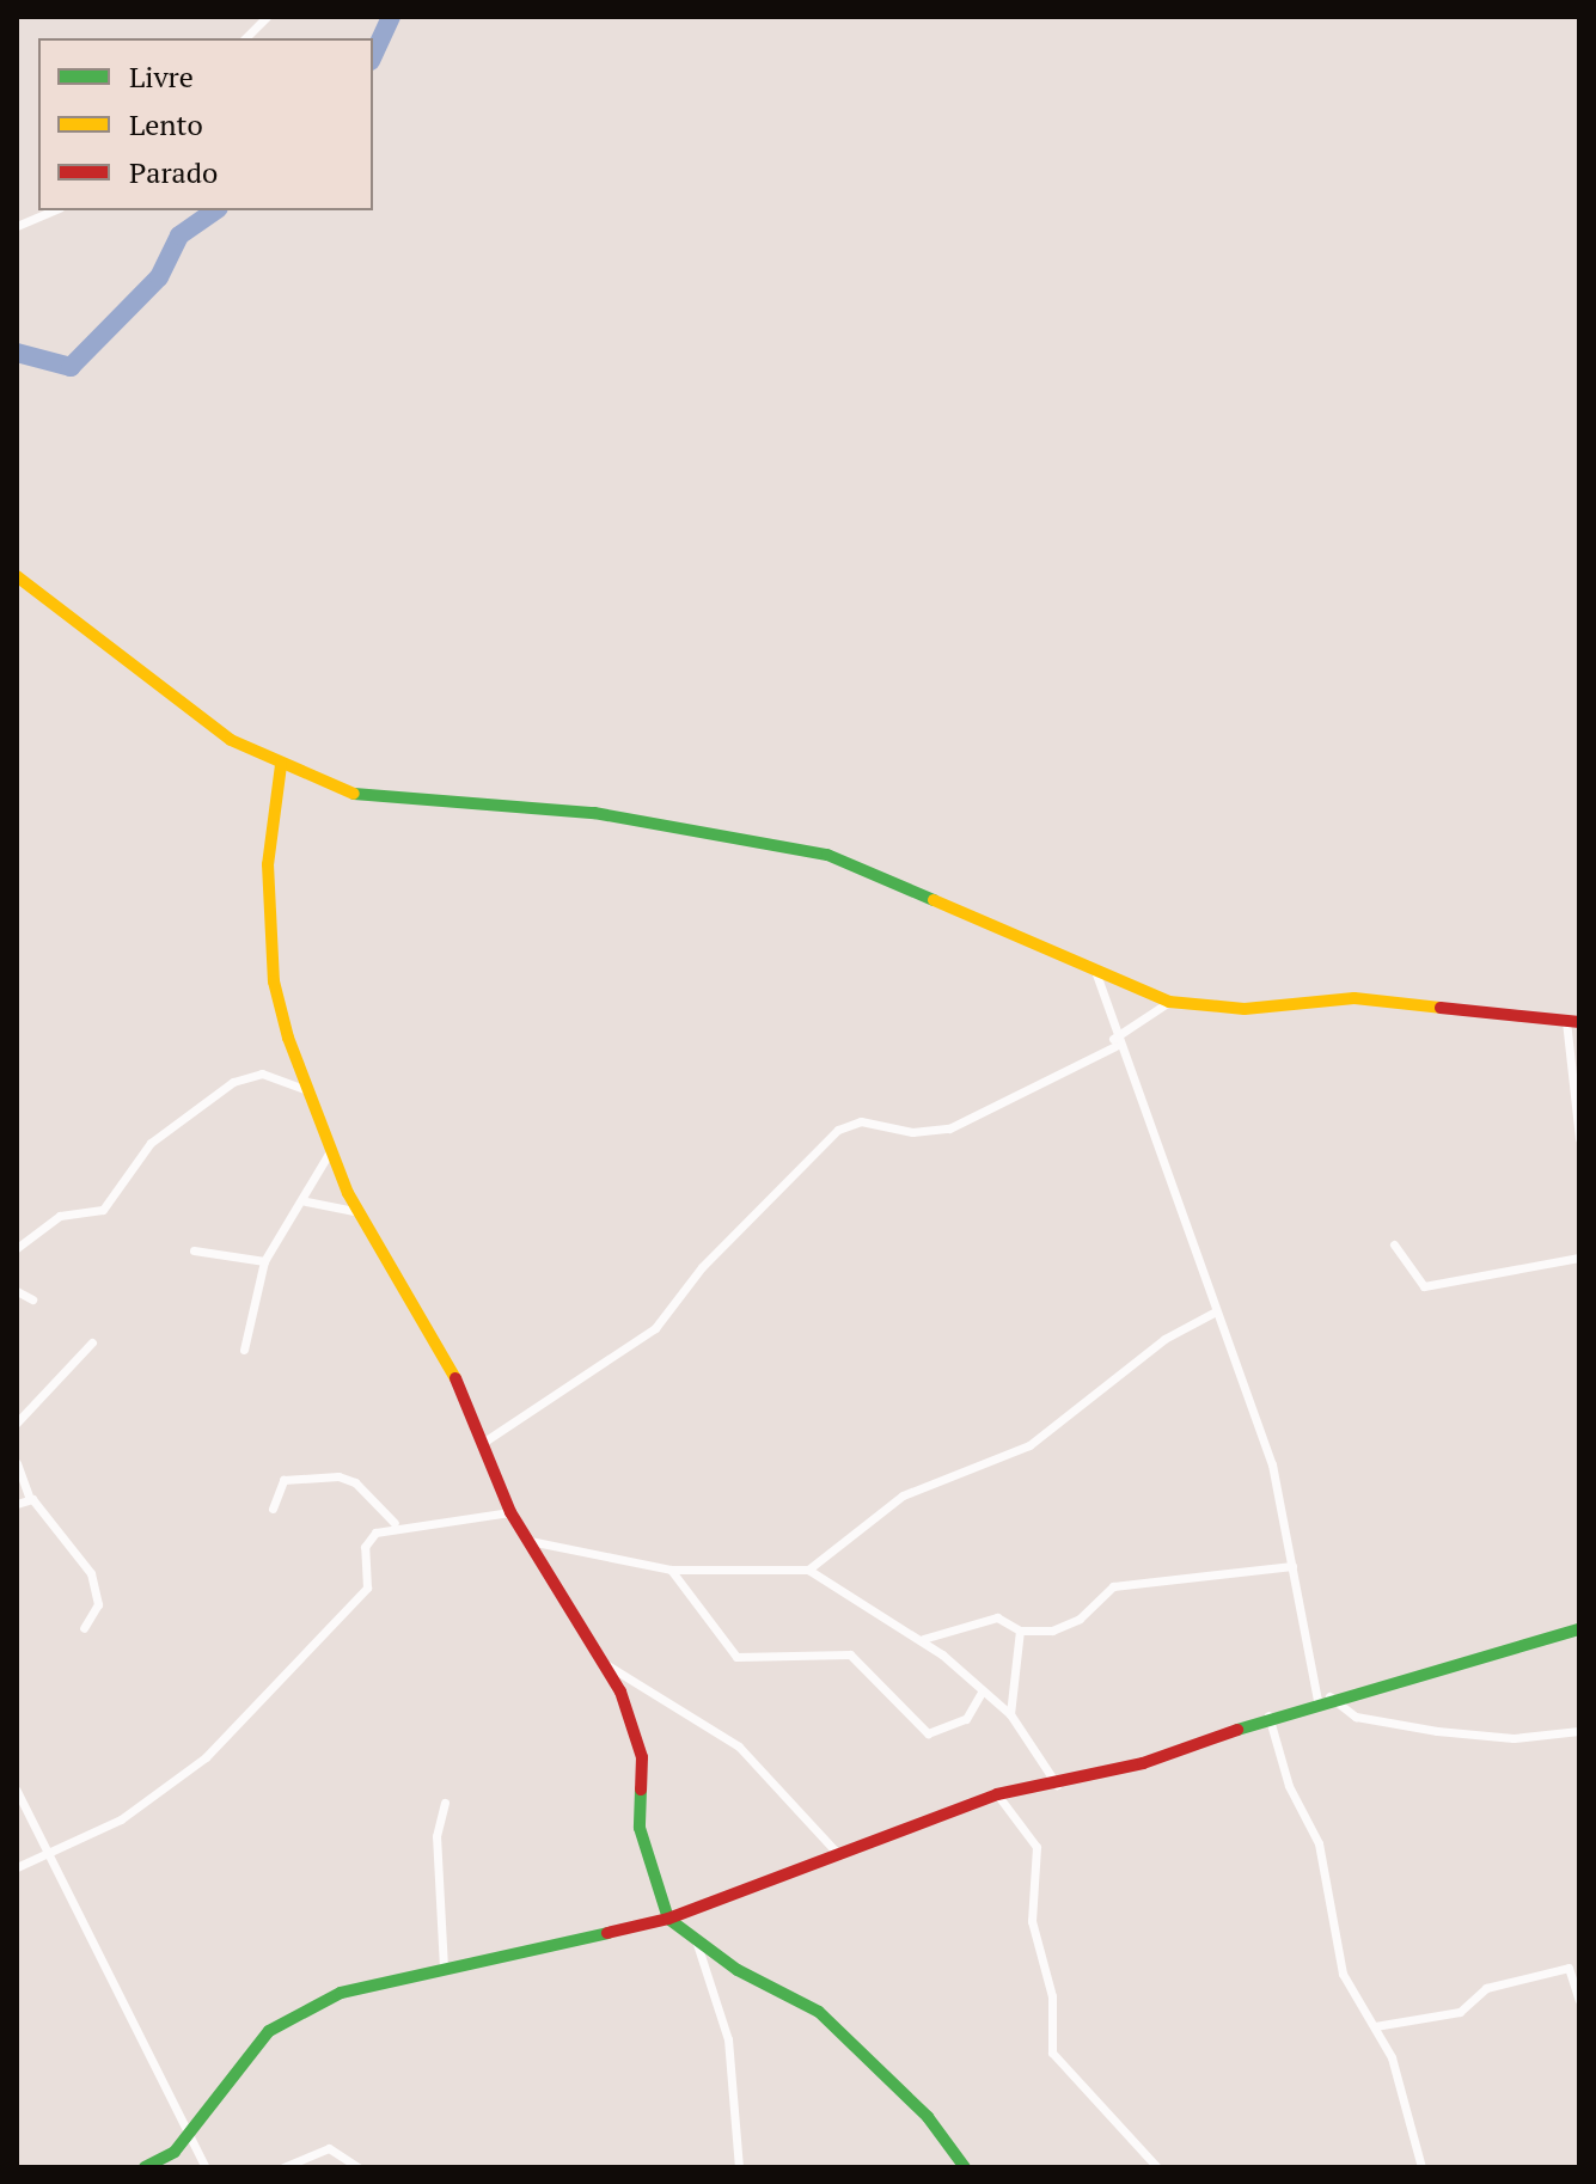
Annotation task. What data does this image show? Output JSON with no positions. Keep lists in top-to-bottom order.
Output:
{
  "legend": ["Livre", "Lento", "Parado"]
}
